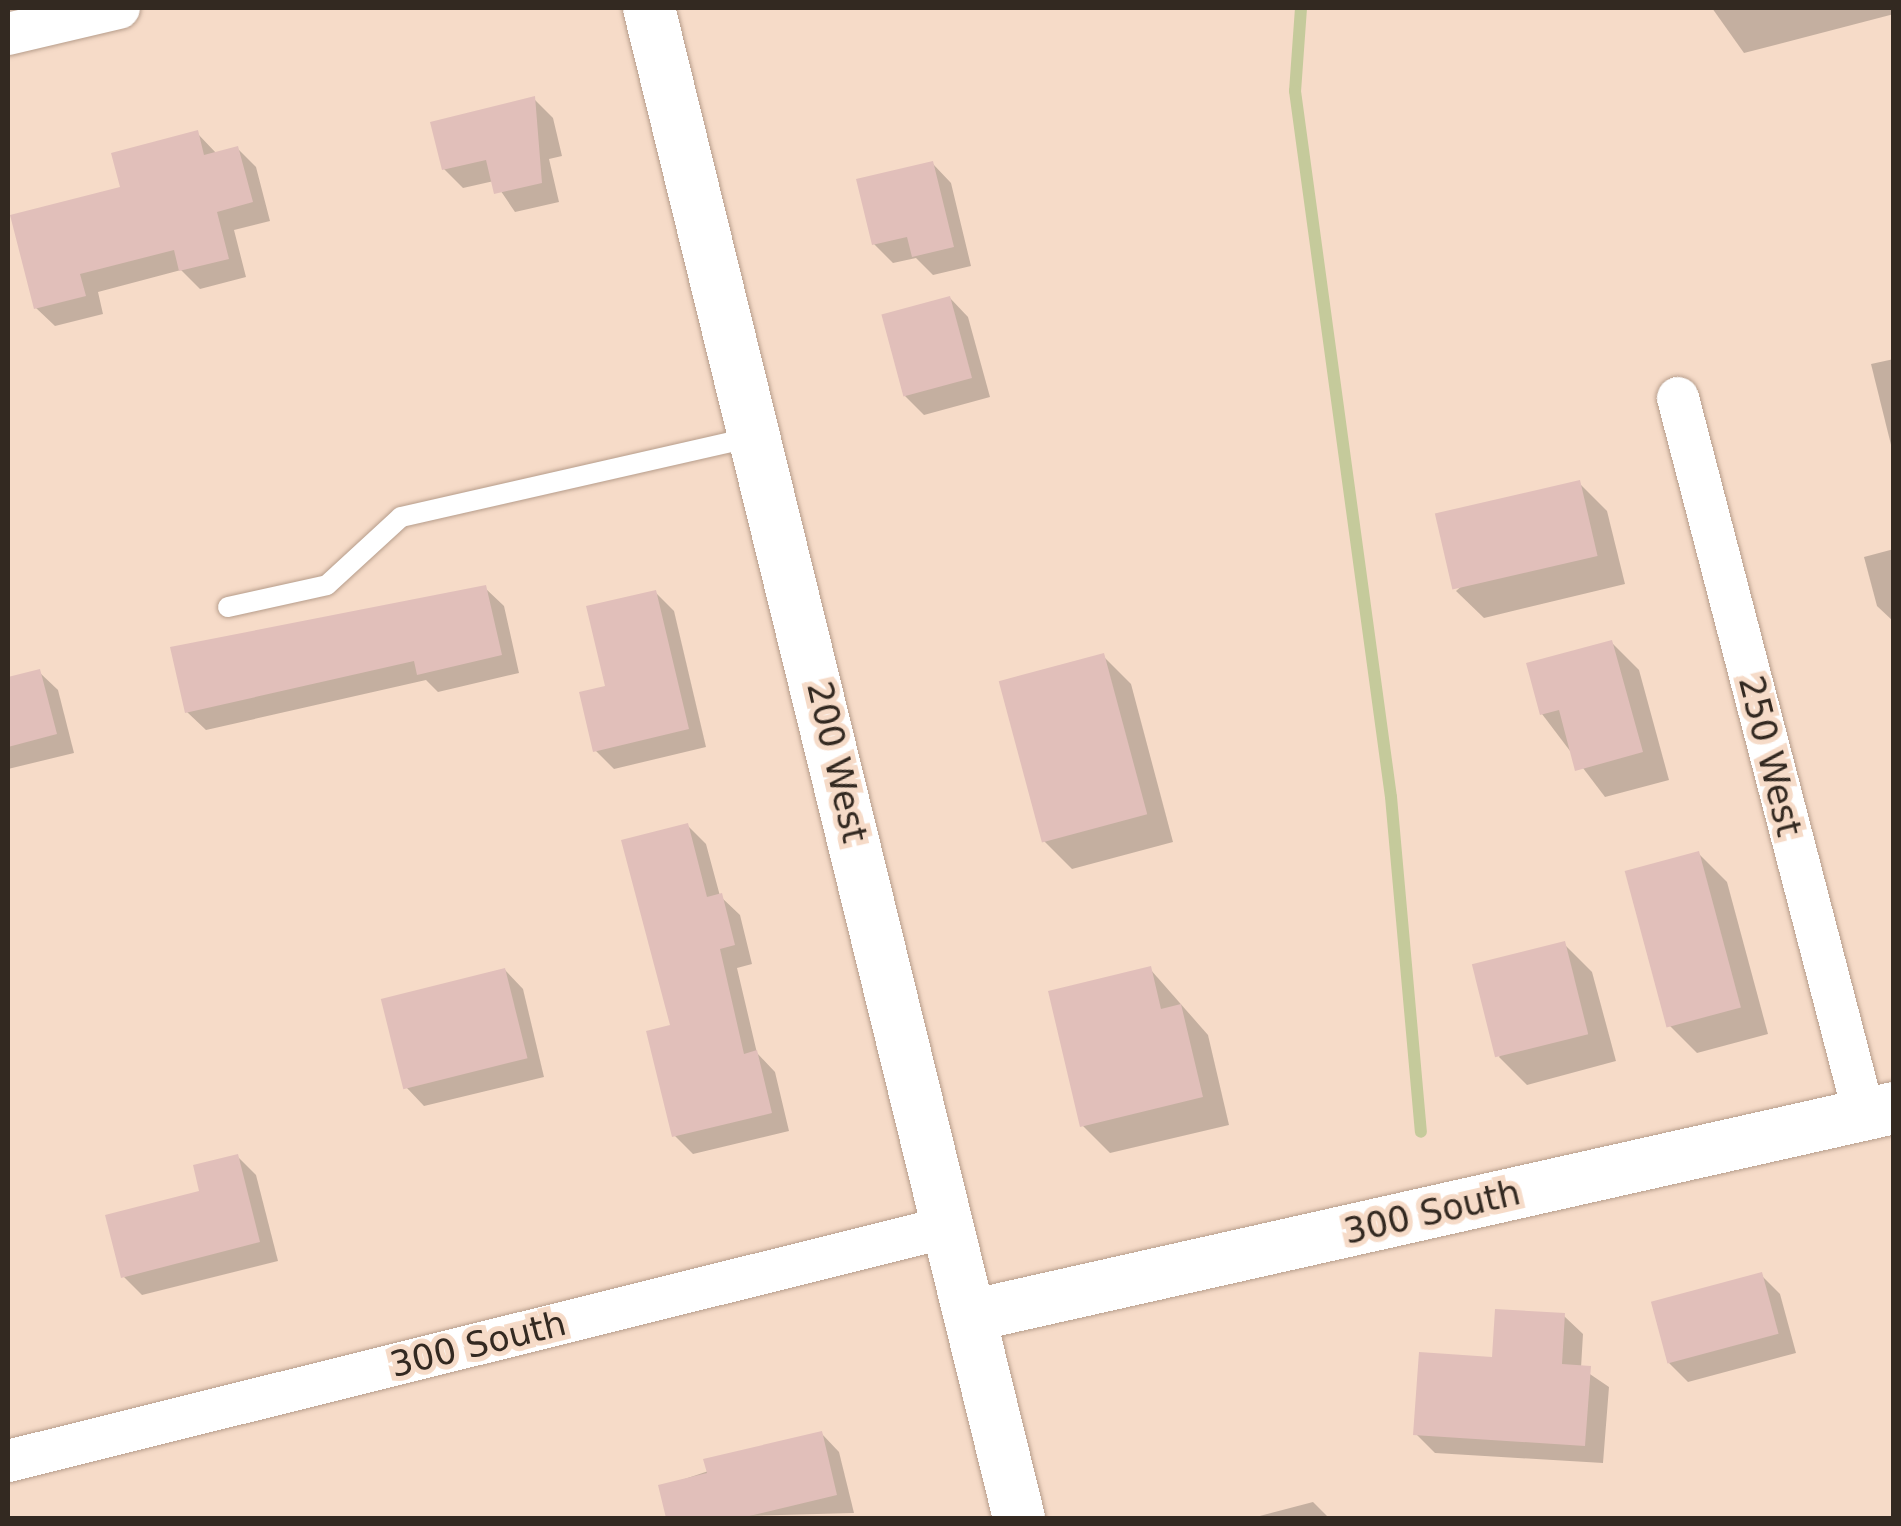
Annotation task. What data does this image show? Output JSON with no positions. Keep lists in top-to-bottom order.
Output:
{
  "streets": {
    "street": ["250 West", "200 West", "300 South"]
  },
  "crossings": [
    ["250 West", "300 South"],
    ["200 West", "300 South"]
  ]
}
